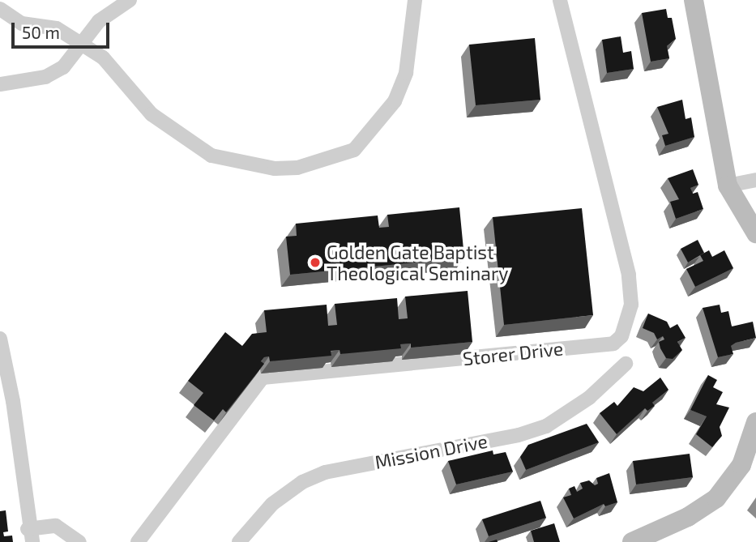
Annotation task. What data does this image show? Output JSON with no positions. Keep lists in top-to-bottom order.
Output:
{
  "streets": {
    "street": ["Storer Drive", "Mission Drive"]
  },
  "places": ["Golden Gate Baptist Theological Seminary"],
  "scale_bar": "50 m"
}
